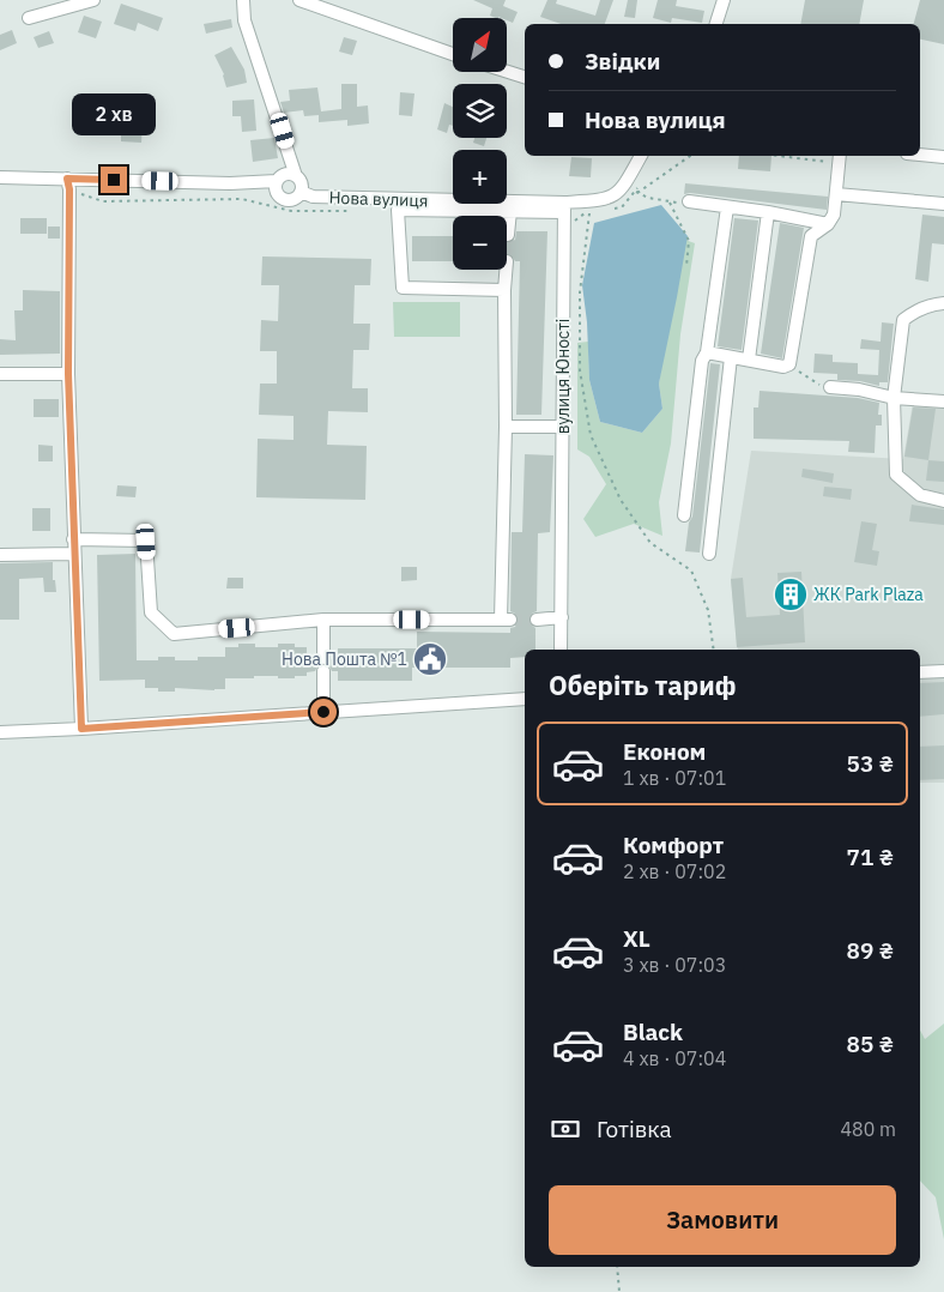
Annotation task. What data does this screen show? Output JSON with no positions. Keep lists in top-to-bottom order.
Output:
{
  "streets": {
    "street": ["Нова вулиця", "вулиця Юності"]
  },
  "crossings": [
    ["Нова вулиця", "вулиця Юності"]
  ],
  "places": {
    "building": ["ЖК Park Plaza"],
    "public building": ["Нова Пошта №1"]
  },
  "north": "top right",
  "page": {
    "map_buttons": ["+", "−"],
    "banner": ["Звідки", "Нова вулиця"],
    "bubble": "2 хв",
    "heading": "Оберіть тариф",
    "list": [
      {
        "name": "Економ",
        "note": "1 хв · 07:01",
        "value": "53 ₴"
      },
      {
        "name": "Комфорт",
        "note": "2 хв · 07:02",
        "value": "71 ₴"
      },
      {
        "name": "XL",
        "note": "3 хв · 07:03",
        "value": "89 ₴"
      },
      {
        "name": "Black",
        "note": "4 хв · 07:04",
        "value": "85 ₴"
      }
    ],
    "pay": ["Готівка", "480 m"],
    "buttons": "Замовити"
  }
}
